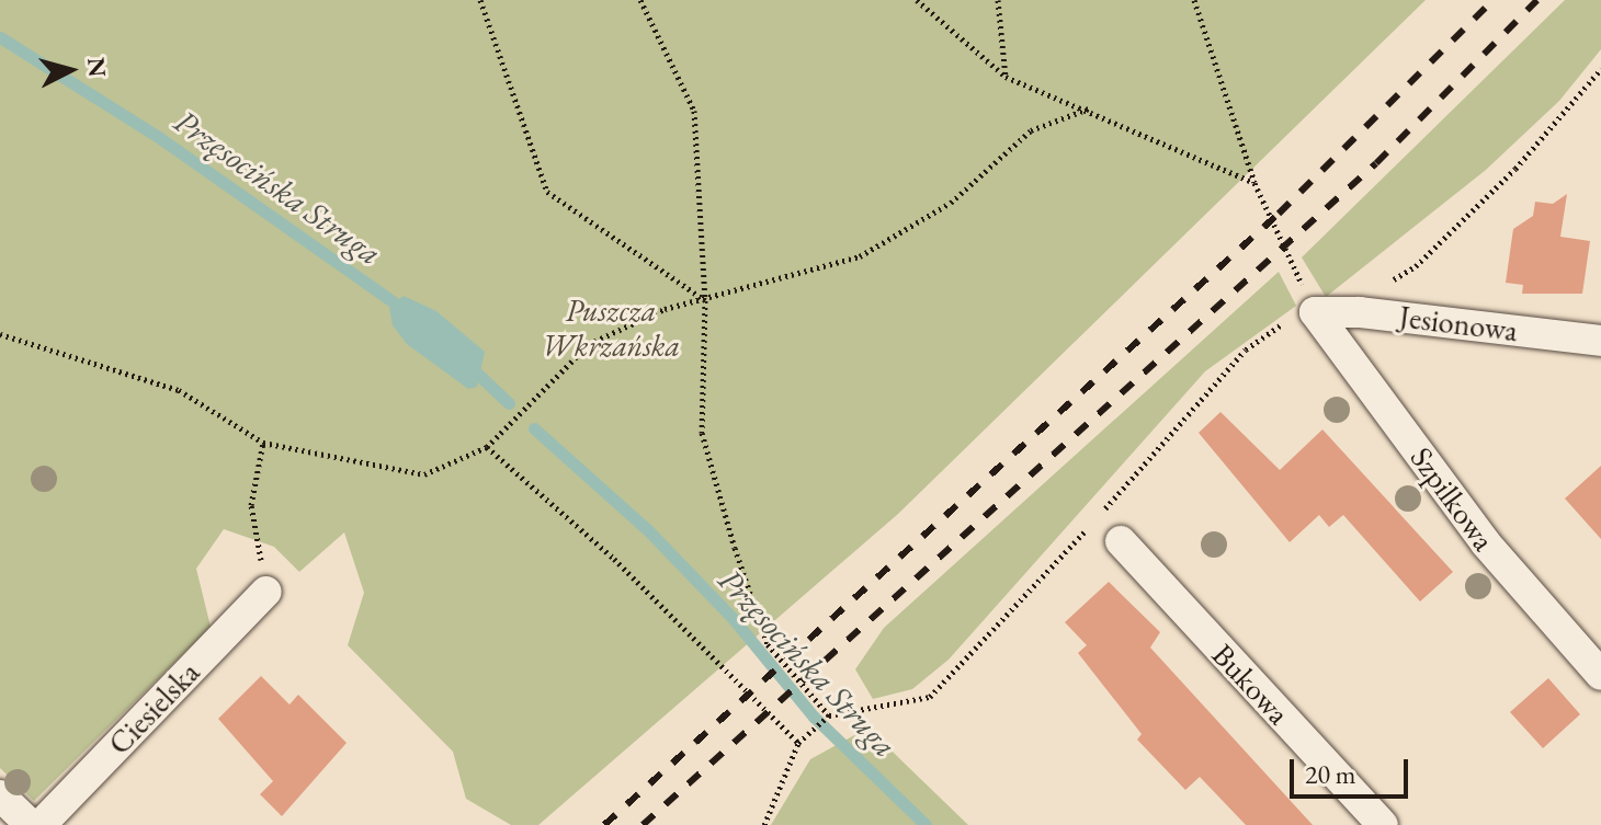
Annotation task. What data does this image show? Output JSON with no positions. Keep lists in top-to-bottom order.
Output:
{
  "streets": {
    "street": [
      "Jesionowa",
      "Szpilkowa",
      "Bukowa",
      "Ciesielska"
    ]
  },
  "crossings": [
    ["Jesionowa", "Szpilkowa"]
  ],
  "water": ["Przęsocińska Struga"],
  "parks": ["Puszcza Wkrzańska"],
  "scale_bar": "20 m",
  "north": "right"
}
